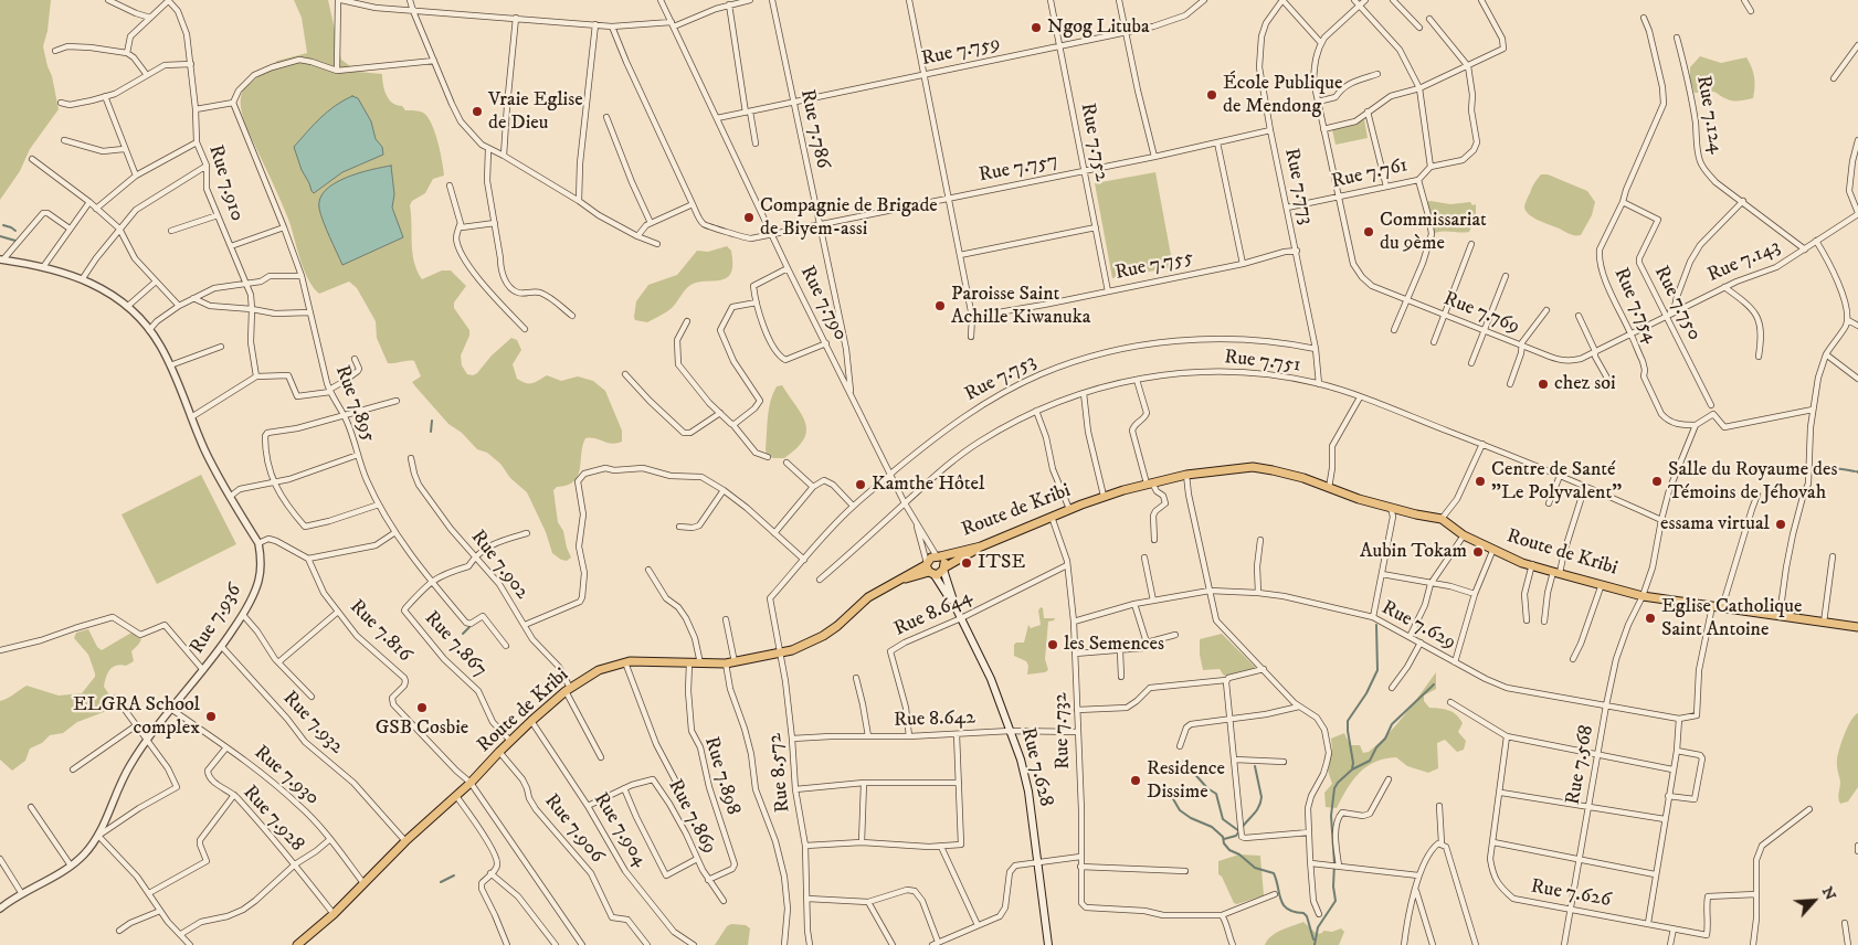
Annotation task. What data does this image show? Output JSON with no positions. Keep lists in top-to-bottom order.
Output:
{
  "streets": {
    "main road": ["Route de Kribi", "Rue 7.628"],
    "street": [
      "Rue 7.759",
      "Rue 7.124",
      "Rue 7.786",
      "Rue 7.752",
      "Rue 7.757",
      "Rue 7.761",
      "Rue 7.910",
      "Rue 7.773",
      "Rue 7.143",
      "Rue 7.755",
      "Rue 7.790",
      "Rue 7.750",
      "Rue 7.754",
      "Rue 7.769",
      "Rue 7.751",
      "Rue 7.753",
      "Rue 7.895",
      "Rue 7.902",
      "Rue 8.644",
      "Rue 7.936",
      "Rue 7.629",
      "Rue 7.816",
      "Rue 7.867",
      "Rue 8.642",
      "Rue 7.932",
      "Rue 7.732",
      "Rue 7.568",
      "Rue 8.572",
      "Rue 7.930",
      "Rue 7.898",
      "Rue 7.869",
      "Rue 7.928",
      "Rue 7.906",
      "Rue 7.904",
      "Rue 7.626"
    ]
  },
  "crossings": [
    ["Rue 7.759", "Rue 7.786"],
    ["Rue 7.759", "Rue 7.752"],
    ["Rue 7.759", "Rue 7.790"],
    ["Rue 7.124", "Rue 7.143"],
    ["Rue 7.786", "Rue 7.757"],
    ["Rue 7.786", "Rue 7.790"],
    ["Rue 7.752", "Rue 7.757"],
    ["Rue 7.752", "Rue 7.755"],
    ["Rue 7.757", "Rue 7.773"],
    ["Rue 7.757", "Rue 7.790"],
    ["Rue 7.761", "Rue 7.773"],
    ["Rue 7.761", "Rue 7.769"],
    ["Rue 7.773", "Rue 7.755"],
    ["Rue 7.773", "Rue 7.751"],
    ["Rue 7.773", "Rue 7.753"],
    ["Rue 7.143", "Rue 7.750"],
    ["Rue 7.143", "Rue 7.769"],
    ["Rue 7.790", "Rue 7.751"],
    ["Rue 7.790", "Rue 7.753"],
    ["Rue 7.790", "Route de Kribi"],
    ["Rue 7.790", "Rue 7.628"],
    ["Rue 7.750", "Rue 7.754"],
    ["Rue 7.750", "Rue 7.769"],
    ["Rue 7.754", "Rue 7.769"],
    ["Rue 7.753", "Rue 8.572"],
    ["Rue 7.895", "Rue 7.867"],
    ["Route de Kribi", "Rue 7.902"],
    ["Route de Kribi", "Rue 7.816"],
    ["Route de Kribi", "Rue 7.867"],
    ["Route de Kribi", "Rue 7.932"],
    ["Route de Kribi", "Rue 7.732"],
    ["Route de Kribi", "Rue 7.568"],
    ["Route de Kribi", "Rue 7.628"],
    ["Route de Kribi", "Rue 8.572"],
    ["Route de Kribi", "Rue 7.930"],
    ["Route de Kribi", "Rue 7.898"],
    ["Route de Kribi", "Rue 7.928"],
    ["Route de Kribi", "Rue 7.906"],
    ["Route de Kribi", "Rue 7.904"],
    ["Rue 7.902", "Rue 7.867"],
    ["Rue 8.644", "Rue 8.642"],
    ["Rue 8.644", "Rue 7.732"],
    ["Rue 8.644", "Rue 7.628"],
    ["Rue 7.936", "Rue 7.932"],
    ["Rue 7.936", "Rue 7.930"],
    ["Rue 7.629", "Rue 7.732"],
    ["Rue 7.629", "Rue 7.568"],
    ["Rue 8.642", "Rue 7.732"],
    ["Rue 8.642", "Rue 7.628"],
    ["Rue 8.642", "Rue 8.572"],
    ["Rue 7.568", "Rue 7.626"],
    ["Rue 7.930", "Rue 7.928"],
    ["Rue 7.898", "Rue 7.869"],
    ["Rue 7.869", "Rue 7.904"]
  ],
  "places": [
    "Ngog Lituba",
    "École Publique de Mendong",
    "Vraie Eglise de Dieu",
    "Compagnie de Brigade de Biyem-assi",
    "Commissariat du 9ème",
    "Paroisse Saint Achille Kiwanuka",
    "chez soi",
    "Centre de Santé \"Le Polyvalent\"",
    "Salle du Royaume des Témoins de Jéhovah",
    "Kamthe Hôtel",
    "essama virtual",
    "Aubin Tokam",
    "ITSE",
    "Eglise Catholique Saint Antoine",
    "les Semences",
    "GSB Cosbie",
    "ELGRA School complex",
    "Residence Dissime"
  ],
  "north": "top right"
}
